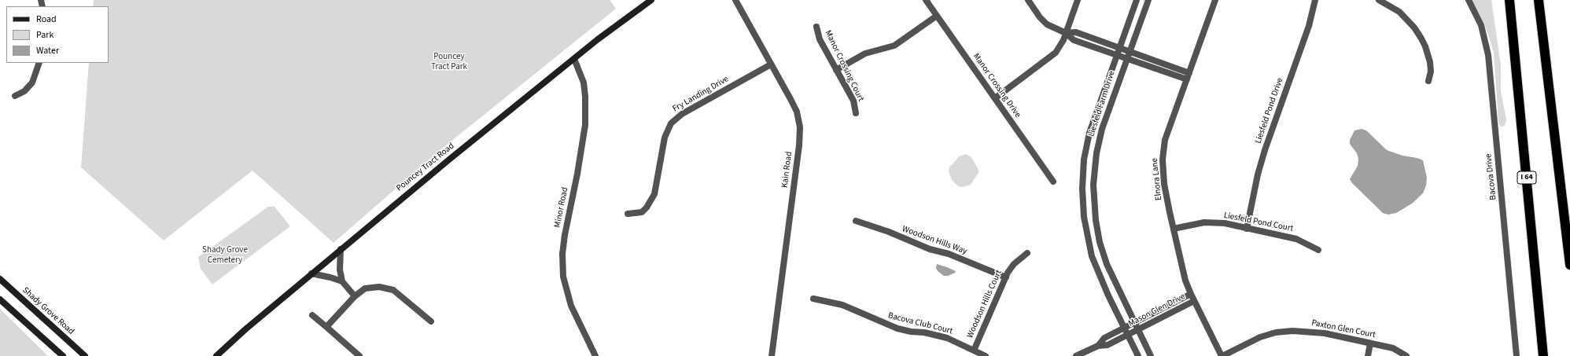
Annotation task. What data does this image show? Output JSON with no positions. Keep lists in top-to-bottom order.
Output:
{
  "streets": {
    "highway": ["I 64"],
    "main road": ["Pouncey Tract Road", "Shady Grove Road"],
    "street": [
      "Manor Crossing Court",
      "Manor Crossing Drive",
      "Fry Landing Drive",
      "Liesfeld Farm Drive",
      "Liesfeld Pond Drive",
      "Kain Road",
      "Bacova Drive",
      "Elnora Lane",
      "Minor Road",
      "Liesfeld Pond Court",
      "Woodson Hills Way",
      "Woodson Hills Court",
      "Mason Glen Drive",
      "Bacova Club Court",
      "Paxton Glen Court"
    ]
  },
  "crossings": [
    ["Fry Landing Drive", "Kain Road"],
    ["Liesfeld Farm Drive", "Mason Glen Drive"],
    ["Liesfeld Pond Drive", "Liesfeld Pond Court"],
    ["Pouncey Tract Road", "Minor Road"],
    ["Elnora Lane", "Liesfeld Pond Court"],
    ["Elnora Lane", "Mason Glen Drive"],
    ["Elnora Lane", "Paxton Glen Court"],
    ["Woodson Hills Way", "Woodson Hills Court"],
    ["Woodson Hills Court", "Bacova Club Court"]
  ],
  "parks": ["Pouncey Tract Park", "Shady Grove Cemetery"],
  "legend": ["Road", "Park", "Water"]
}
